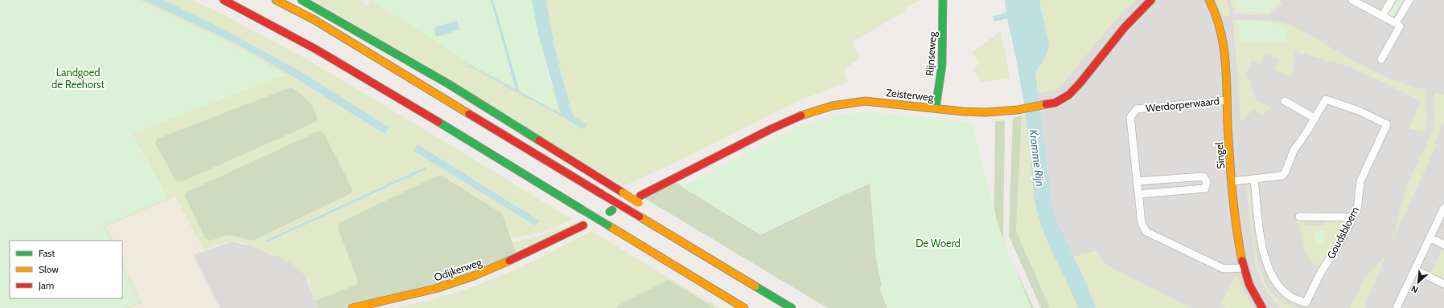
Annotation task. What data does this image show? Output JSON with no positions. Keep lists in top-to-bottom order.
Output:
{
  "streets": {
    "main road": [
      "Rijnseweg",
      "Zeisterweg",
      "Singel",
      "Odijkerweg"
    ],
    "street": ["Werdorperwaard", "Goudsbloem"]
  },
  "crossings": [
    ["Rijnseweg", "Zeisterweg"],
    ["Werdorperwaard", "Singel"],
    ["Singel", "Goudsbloem"]
  ],
  "water": ["Kromme Rijn"],
  "parks": ["Landgoed de Reehorst", "De Woerd"],
  "legend": ["Fast", "Slow", "Jam"],
  "north": "bottom left"
}
